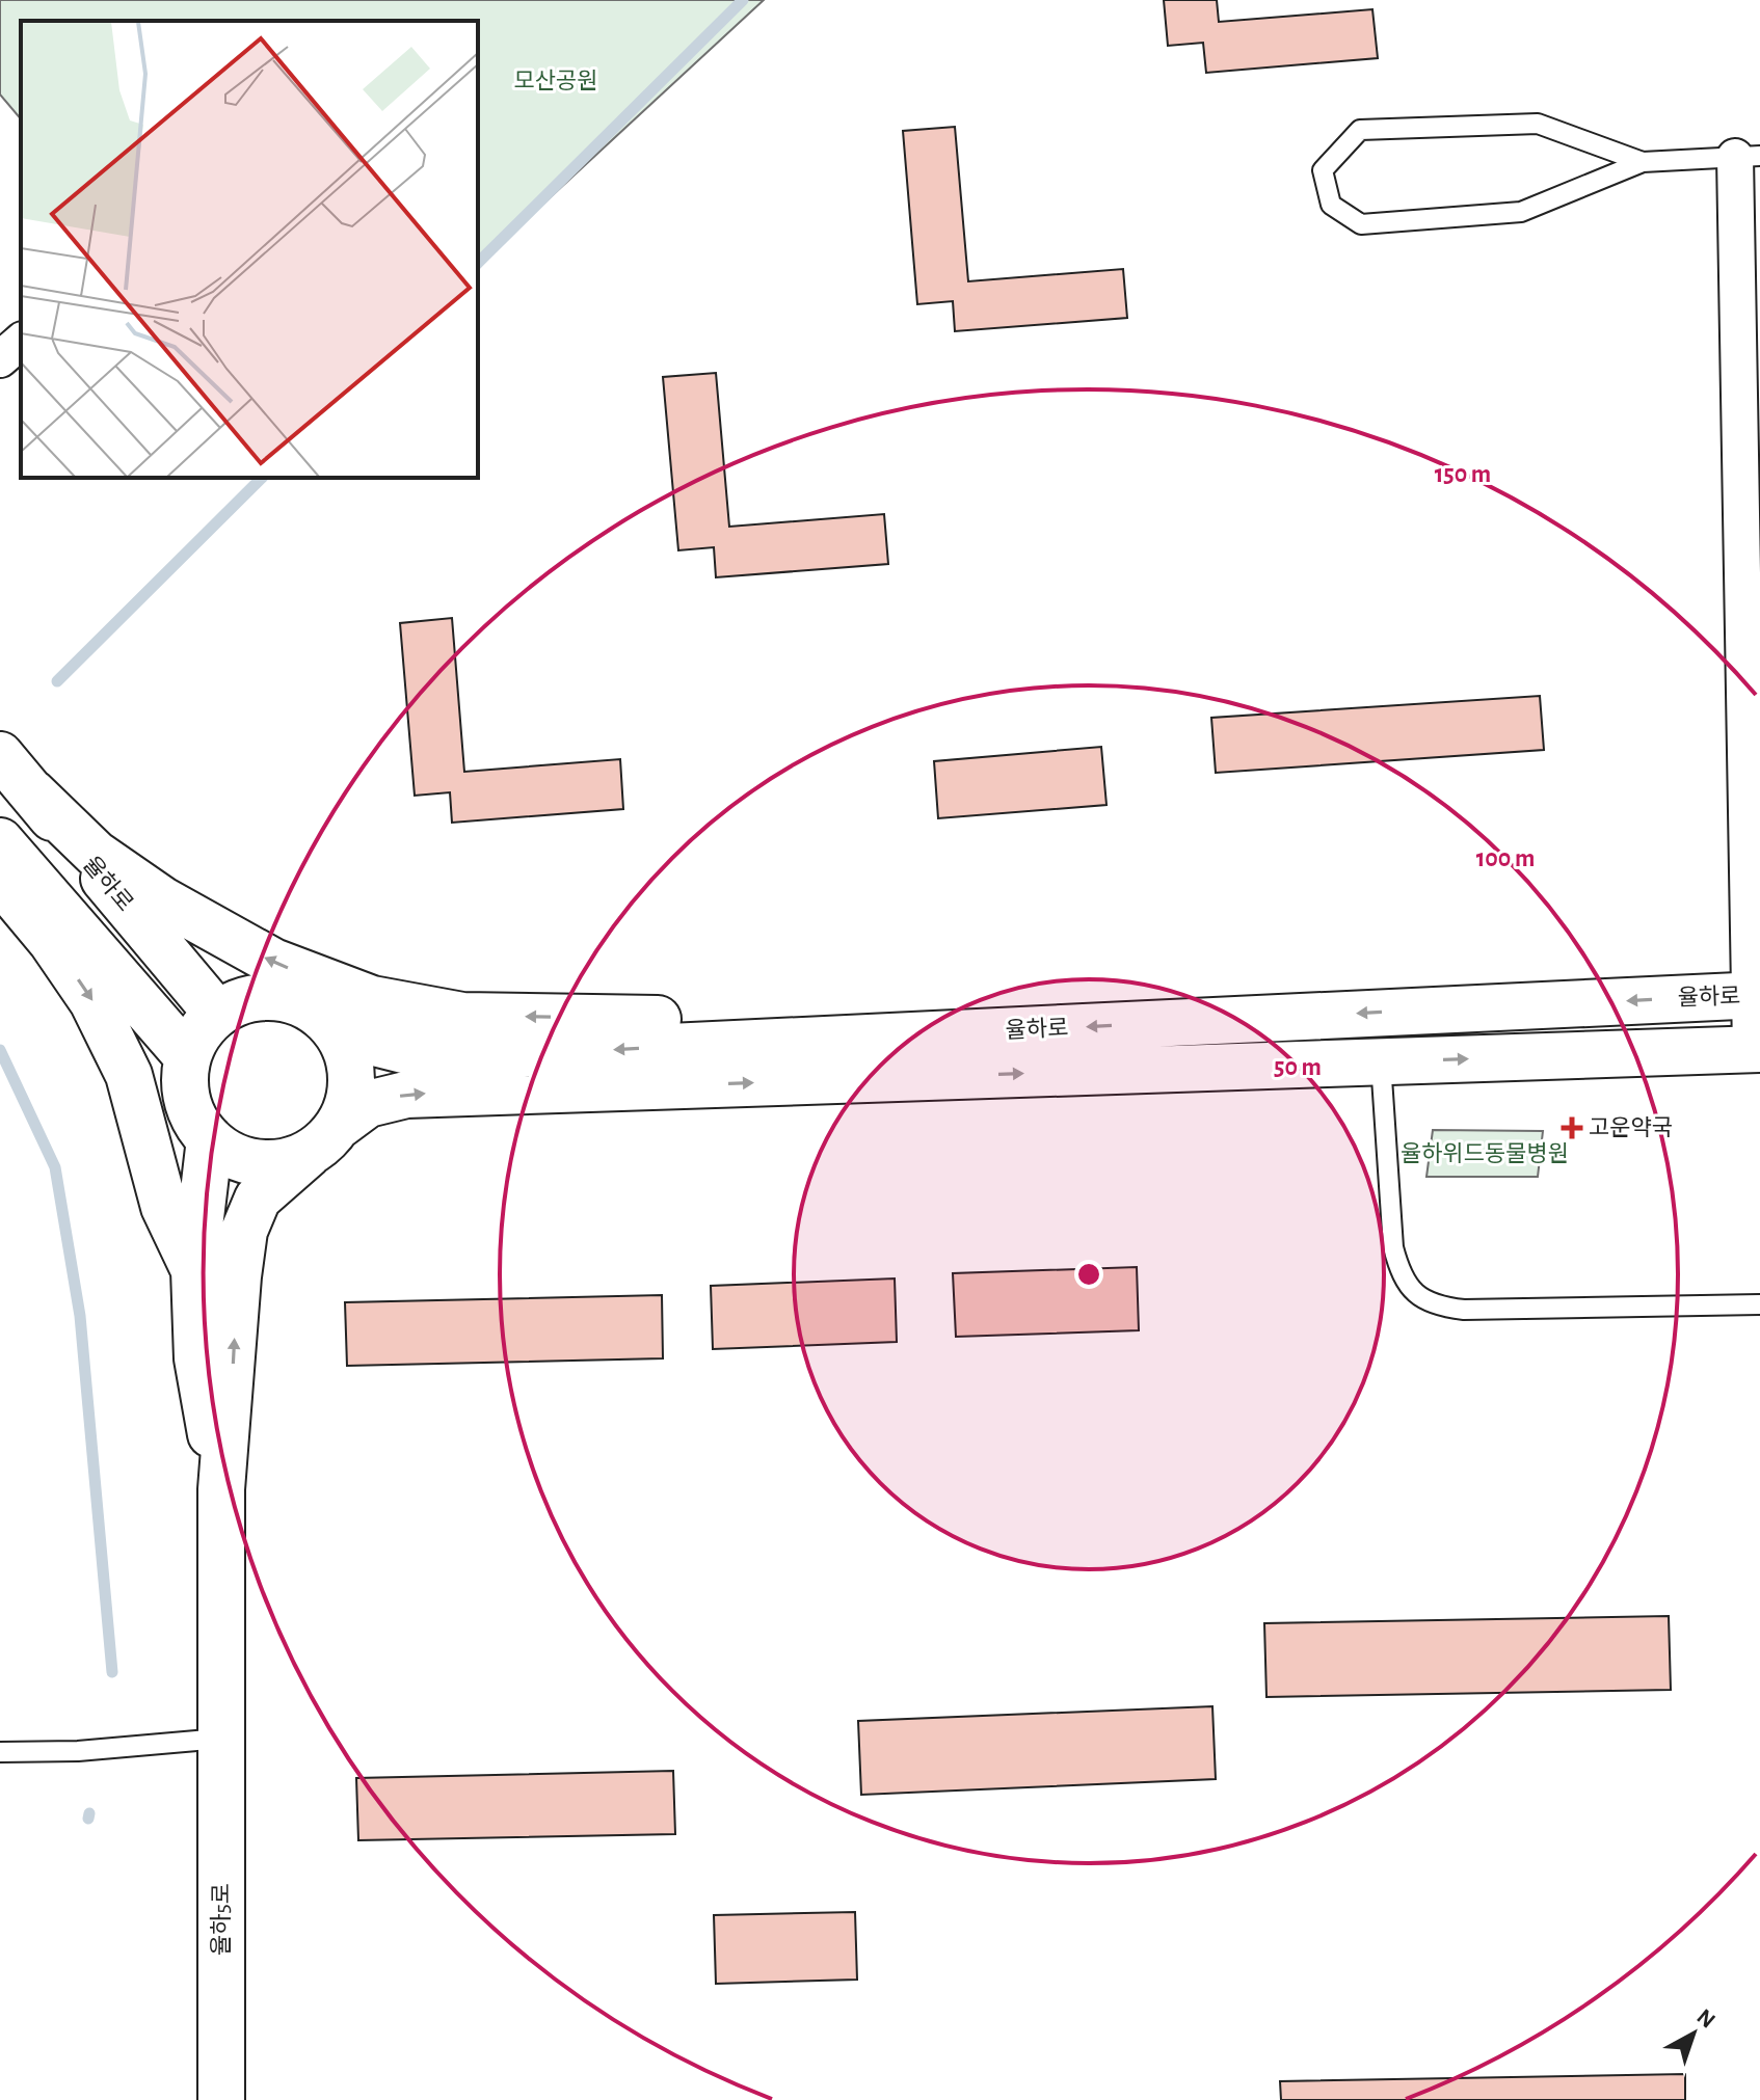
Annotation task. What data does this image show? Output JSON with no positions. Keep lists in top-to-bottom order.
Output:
{
  "streets": {
    "main road": ["율하로", "율하5로"]
  },
  "parks": ["모산공원", "율하위드동물병원"],
  "places": {
    "health": ["고운약국"]
  },
  "north": "top right",
  "rings": ["150 m", "100 m", "50 m"]
}
